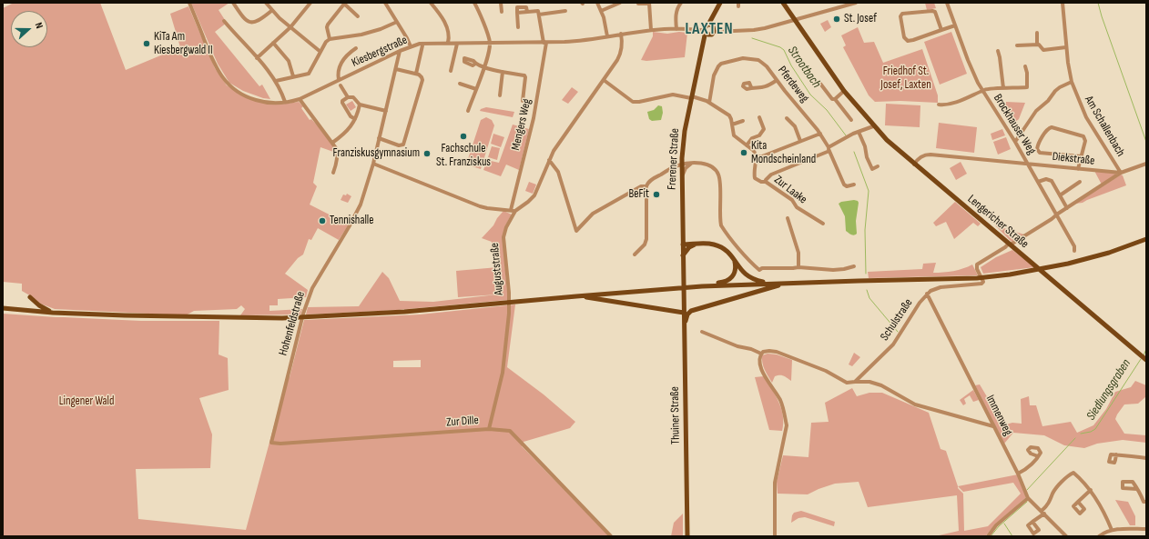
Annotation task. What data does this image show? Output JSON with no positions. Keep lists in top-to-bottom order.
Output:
{
  "streets": {
    "main road": ["Frerener Straße", "Lengericher Straße", "Thuiner Straße"],
    "street": [
      "Kiesbergstraße",
      "Pferdeweg",
      "Mengers Weg",
      "Brockhauser Weg",
      "Am Schallenbach",
      "Diekstraße",
      "Zur Laake",
      "Auguststraße",
      "Schulstraße",
      "Hohenfeldstraße",
      "Immenweg",
      "Zur Dille"
    ]
  },
  "crossings": [
    ["Kiesbergstraße", "Mengers Weg"],
    ["Kiesbergstraße", "Frerener Straße"],
    ["Kiesbergstraße", "Lengericher Straße"],
    ["Kiesbergstraße", "Auguststraße"],
    ["Kiesbergstraße", "Hohenfeldstraße"],
    ["Mengers Weg", "Auguststraße"],
    ["Brockhauser Weg", "Diekstraße"],
    ["Brockhauser Weg", "Schulstraße"],
    ["Am Schallenbach", "Diekstraße"],
    ["Am Schallenbach", "Schulstraße"],
    ["Frerener Straße", "Thuiner Straße"],
    ["Diekstraße", "Lengericher Straße"],
    ["Diekstraße", "Schulstraße"],
    ["Lengericher Straße", "Schulstraße"],
    ["Auguststraße", "Zur Dille"],
    ["Schulstraße", "Immenweg"],
    ["Hohenfeldstraße", "Zur Dille"]
  ],
  "districts": ["LAXTEN"],
  "water": ["Strootbach", "Siedlungsgraben"],
  "parks": ["Friedhof St. Josef, Laxten", "Lingener Wald"],
  "places": [
    "St. Josef",
    "KiTa Am Kiesbergwald II",
    "Fachschule St. Franziskus",
    "Kita Mondscheinland",
    "Franziskusgymnasium",
    "BeFit",
    "Tennishalle"
  ],
  "north": "right"
}
